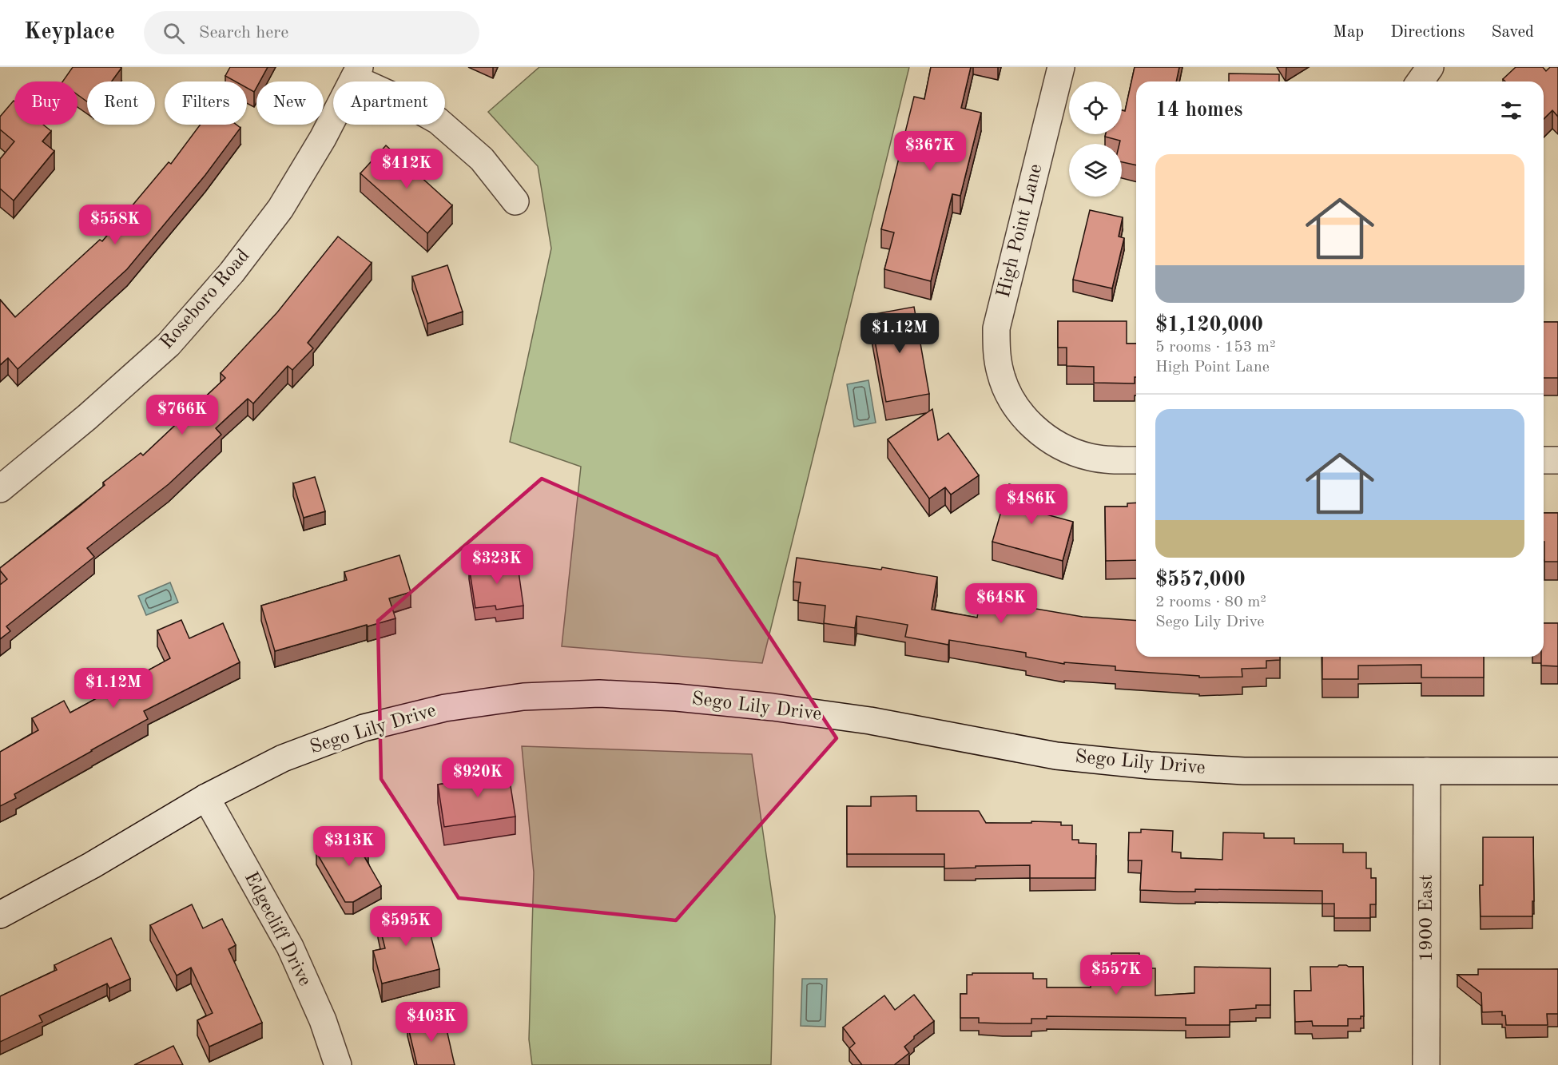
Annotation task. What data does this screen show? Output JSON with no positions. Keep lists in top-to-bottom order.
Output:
{
  "streets": {
    "street": [
      "High Point Lane",
      "Roseboro Road",
      "Sego Lily Drive",
      "1900 East",
      "Edgecliff Drive"
    ]
  },
  "crossings": [
    ["Sego Lily Drive", "1900 East"],
    ["Sego Lily Drive", "Edgecliff Drive"]
  ],
  "page": {
    "header": "Keyplace",
    "search": "Search here",
    "nav": ["Map", "Directions", "Saved"],
    "chip": [
      "Buy",
      "Rent",
      "Filters",
      "New",
      "Apartment"
    ],
    "heading": "14 homes",
    "price": [
      "$367K",
      "$412K",
      "$558K",
      "$1.12M",
      "$766K",
      "$486K",
      "$323K",
      "$648K",
      "$1.12M",
      "$920K",
      "$313K",
      "$595K",
      "$557K",
      "$403K"
    ],
    "list": [
      {
        "name": "$1,120,000",
        "note": "5 rooms · 153 m² · High Point Lane"
      },
      {
        "name": "$557,000",
        "note": "2 rooms · 80 m² · Sego Lily Drive"
      }
    ]
  }
}
